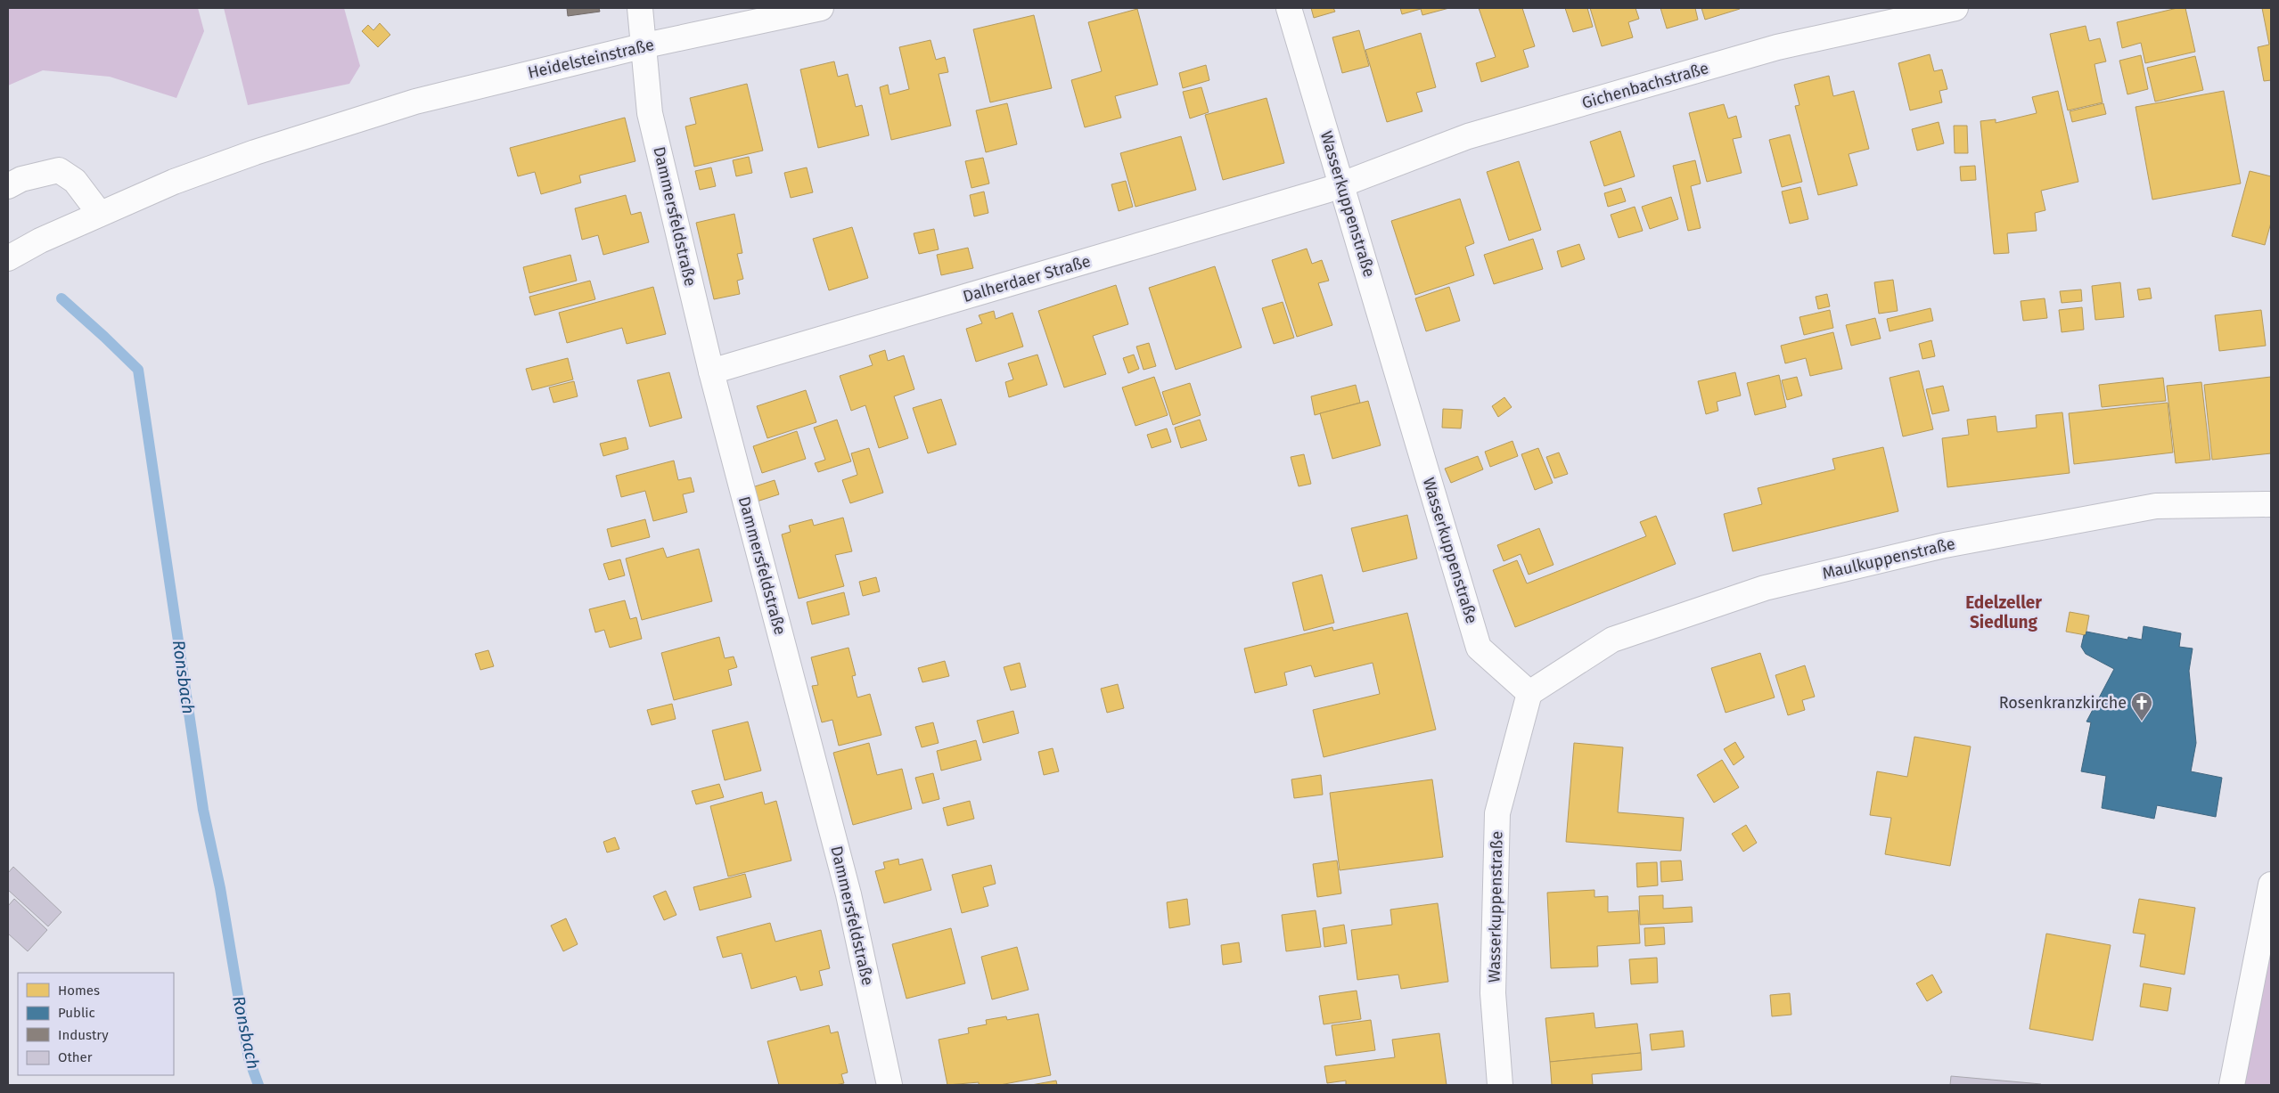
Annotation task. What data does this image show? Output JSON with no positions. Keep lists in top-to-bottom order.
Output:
{
  "streets": {
    "street": [
      "Heidelsteinstraße",
      "Gichenbachstraße",
      "Wasserkuppenstraße",
      "Dammersfeldstraße",
      "Dalherdaer Straße",
      "Maulkuppenstraße"
    ]
  },
  "crossings": [
    ["Heidelsteinstraße", "Dammersfeldstraße"],
    ["Gichenbachstraße", "Wasserkuppenstraße"],
    ["Gichenbachstraße", "Dalherdaer Straße"],
    ["Wasserkuppenstraße", "Dalherdaer Straße"],
    ["Wasserkuppenstraße", "Maulkuppenstraße"],
    ["Dammersfeldstraße", "Dalherdaer Straße"]
  ],
  "districts": ["Edelzeller Siedlung"],
  "water": ["Ronsbach"],
  "places": {
    "church": ["Rosenkranzkirche"]
  },
  "legend": [
    "Homes",
    "Public",
    "Industry",
    "Other"
  ]
}
